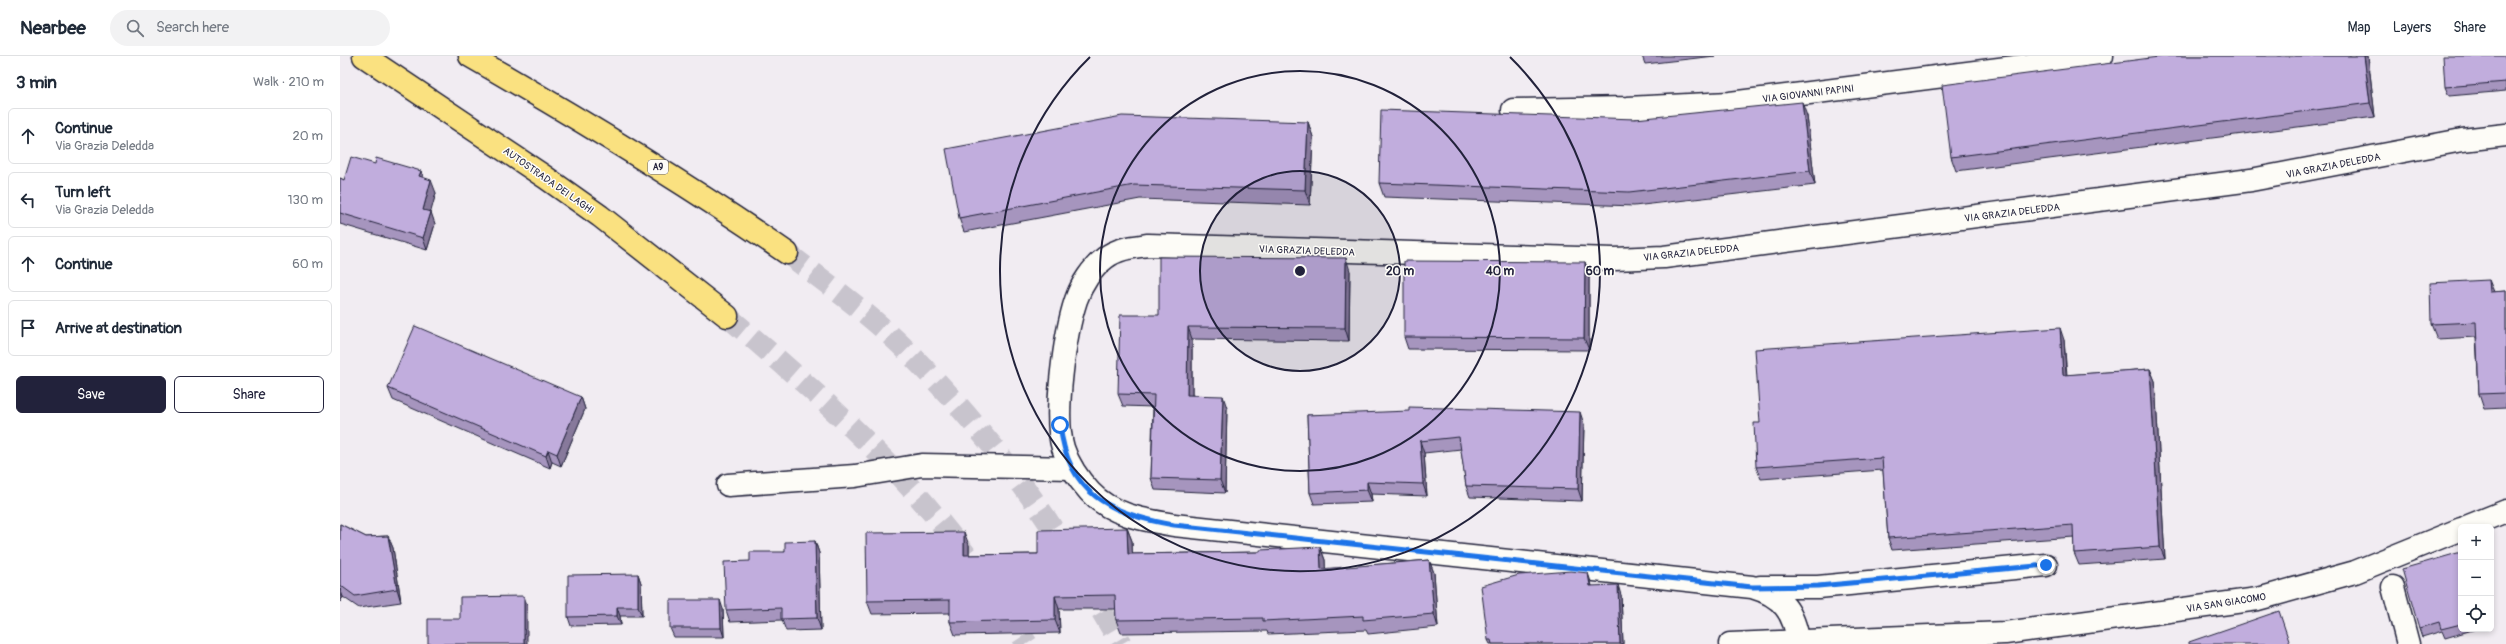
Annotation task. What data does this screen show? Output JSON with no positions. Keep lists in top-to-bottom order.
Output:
{
  "streets": {
    "highway": ["A9", "AUTOSTRADA DEI LAGHI"],
    "street": ["VIA GIOVANNI PAPINI", "VIA GRAZIA DELEDDA", "VIA SAN GIACOMO"]
  },
  "crossings": [
    ["VIA GRAZIA DELEDDA", "VIA SAN GIACOMO"]
  ],
  "page": {
    "header": "Nearbee",
    "search": "Search here",
    "nav": ["Map", "Layers", "Share"],
    "heading": ["3 min", "Walk · 210 m"],
    "list": [
      ["Continue", "Via Grazia Deledda", "20 m"],
      ["Turn left", "Via Grazia Deledda", "130 m"],
      ["Continue", "60 m"],
      "Arrive at destination"
    ],
    "buttons": ["Save", "Share"],
    "map_buttons": ["+", "−"]
  },
  "rings": ["20 m", "40 m", "60 m"]
}
